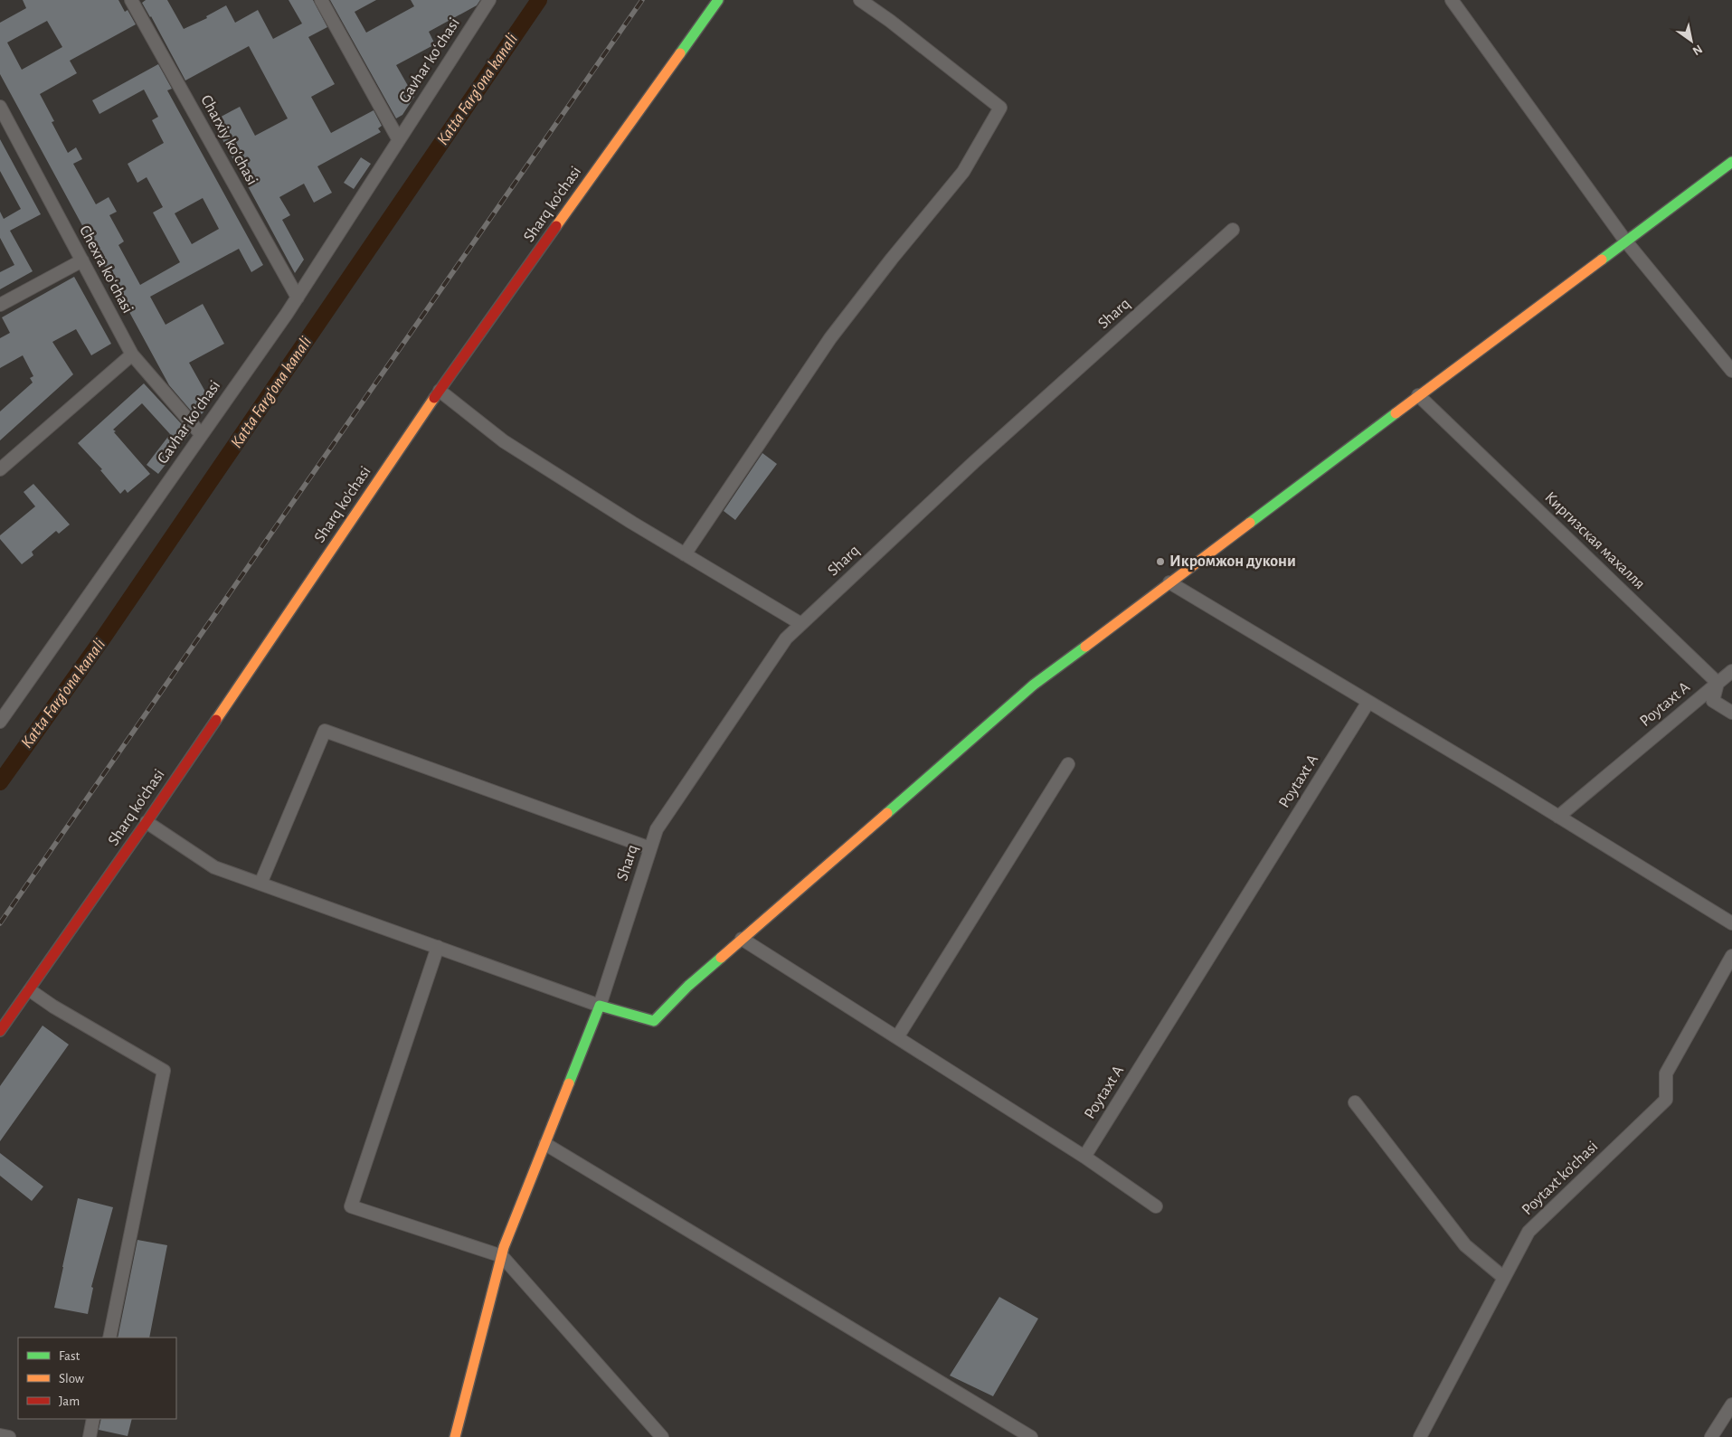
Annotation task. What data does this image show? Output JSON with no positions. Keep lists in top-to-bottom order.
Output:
{
  "streets": {
    "street": [
      "Gavhar koʻchasi",
      "Charxiy koʻchasi",
      "Sharq ko'chasi",
      "Chexra koʻchasi",
      "Sharq",
      "Киргизская махалля",
      "Poytaxt A",
      "Poytaxt ko'chasi"
    ]
  },
  "crossings": [
    ["Gavhar koʻchasi", "Charxiy koʻchasi"],
    ["Gavhar koʻchasi", "Chexra koʻchasi"],
    ["Киргизская махалля", "Poytaxt A"]
  ],
  "water": ["Katta Farg'ona kanali"],
  "places": ["Икромжон дукони"],
  "legend": ["Fast", "Slow", "Jam"],
  "north": "bottom right"
}
